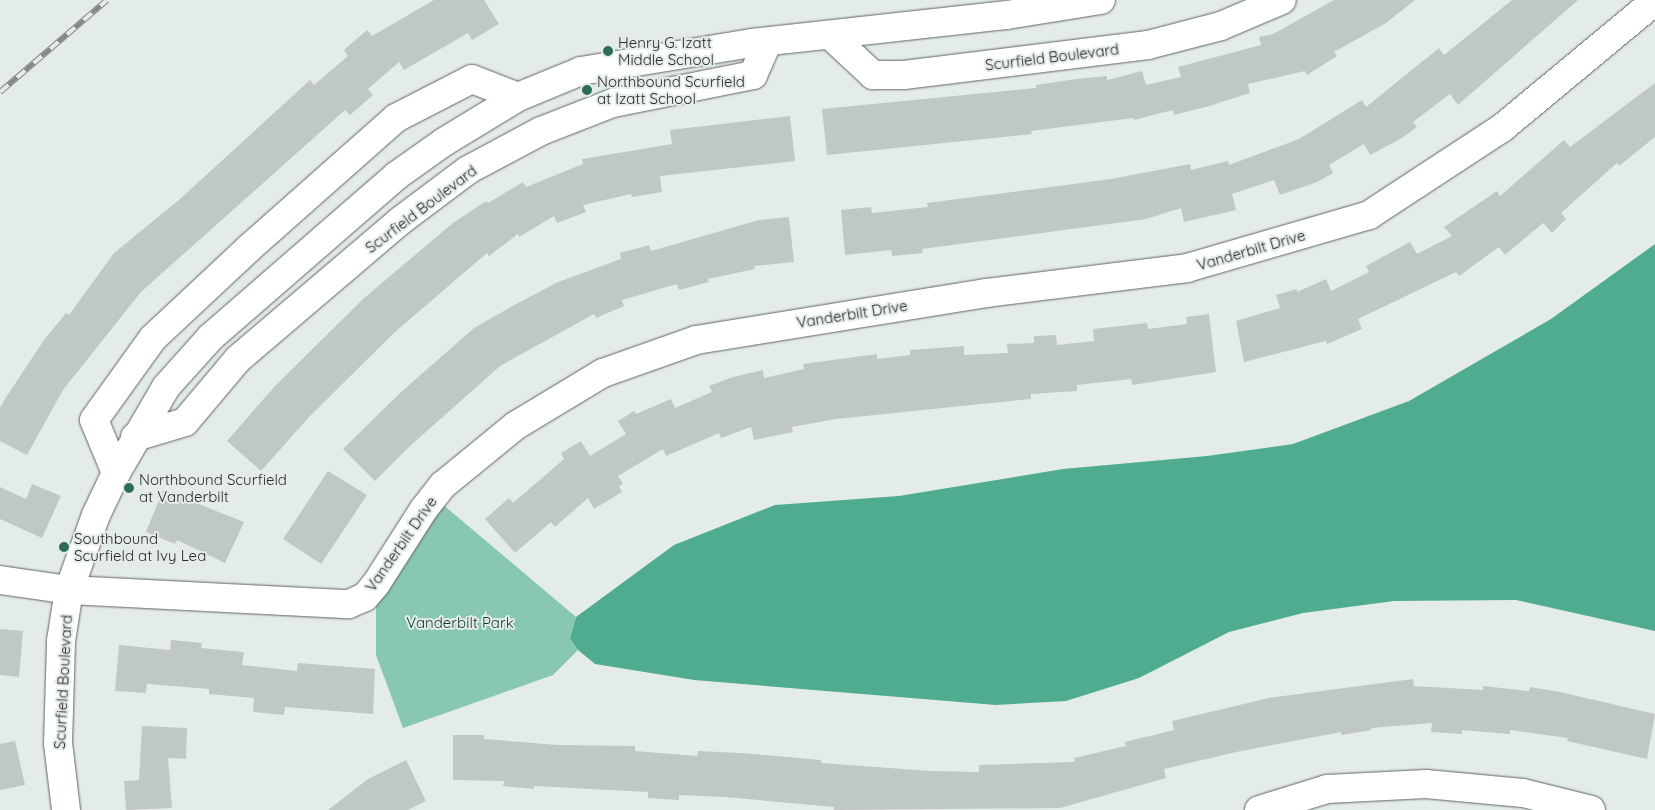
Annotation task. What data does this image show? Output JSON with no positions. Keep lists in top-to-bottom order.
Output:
{
  "streets": {
    "street": ["Scurfield Boulevard", "Vanderbilt Drive"]
  },
  "crossings": [
    ["Scurfield Boulevard", "Vanderbilt Drive"]
  ],
  "parks": ["Vanderbilt Park"],
  "places": [
    "Henry G. Izatt Middle School",
    "Northbound Scurfield at Izatt School",
    "Northbound Scurfield at Vanderbilt",
    "Southbound Scurfield at Ivy Lea"
  ]
}
